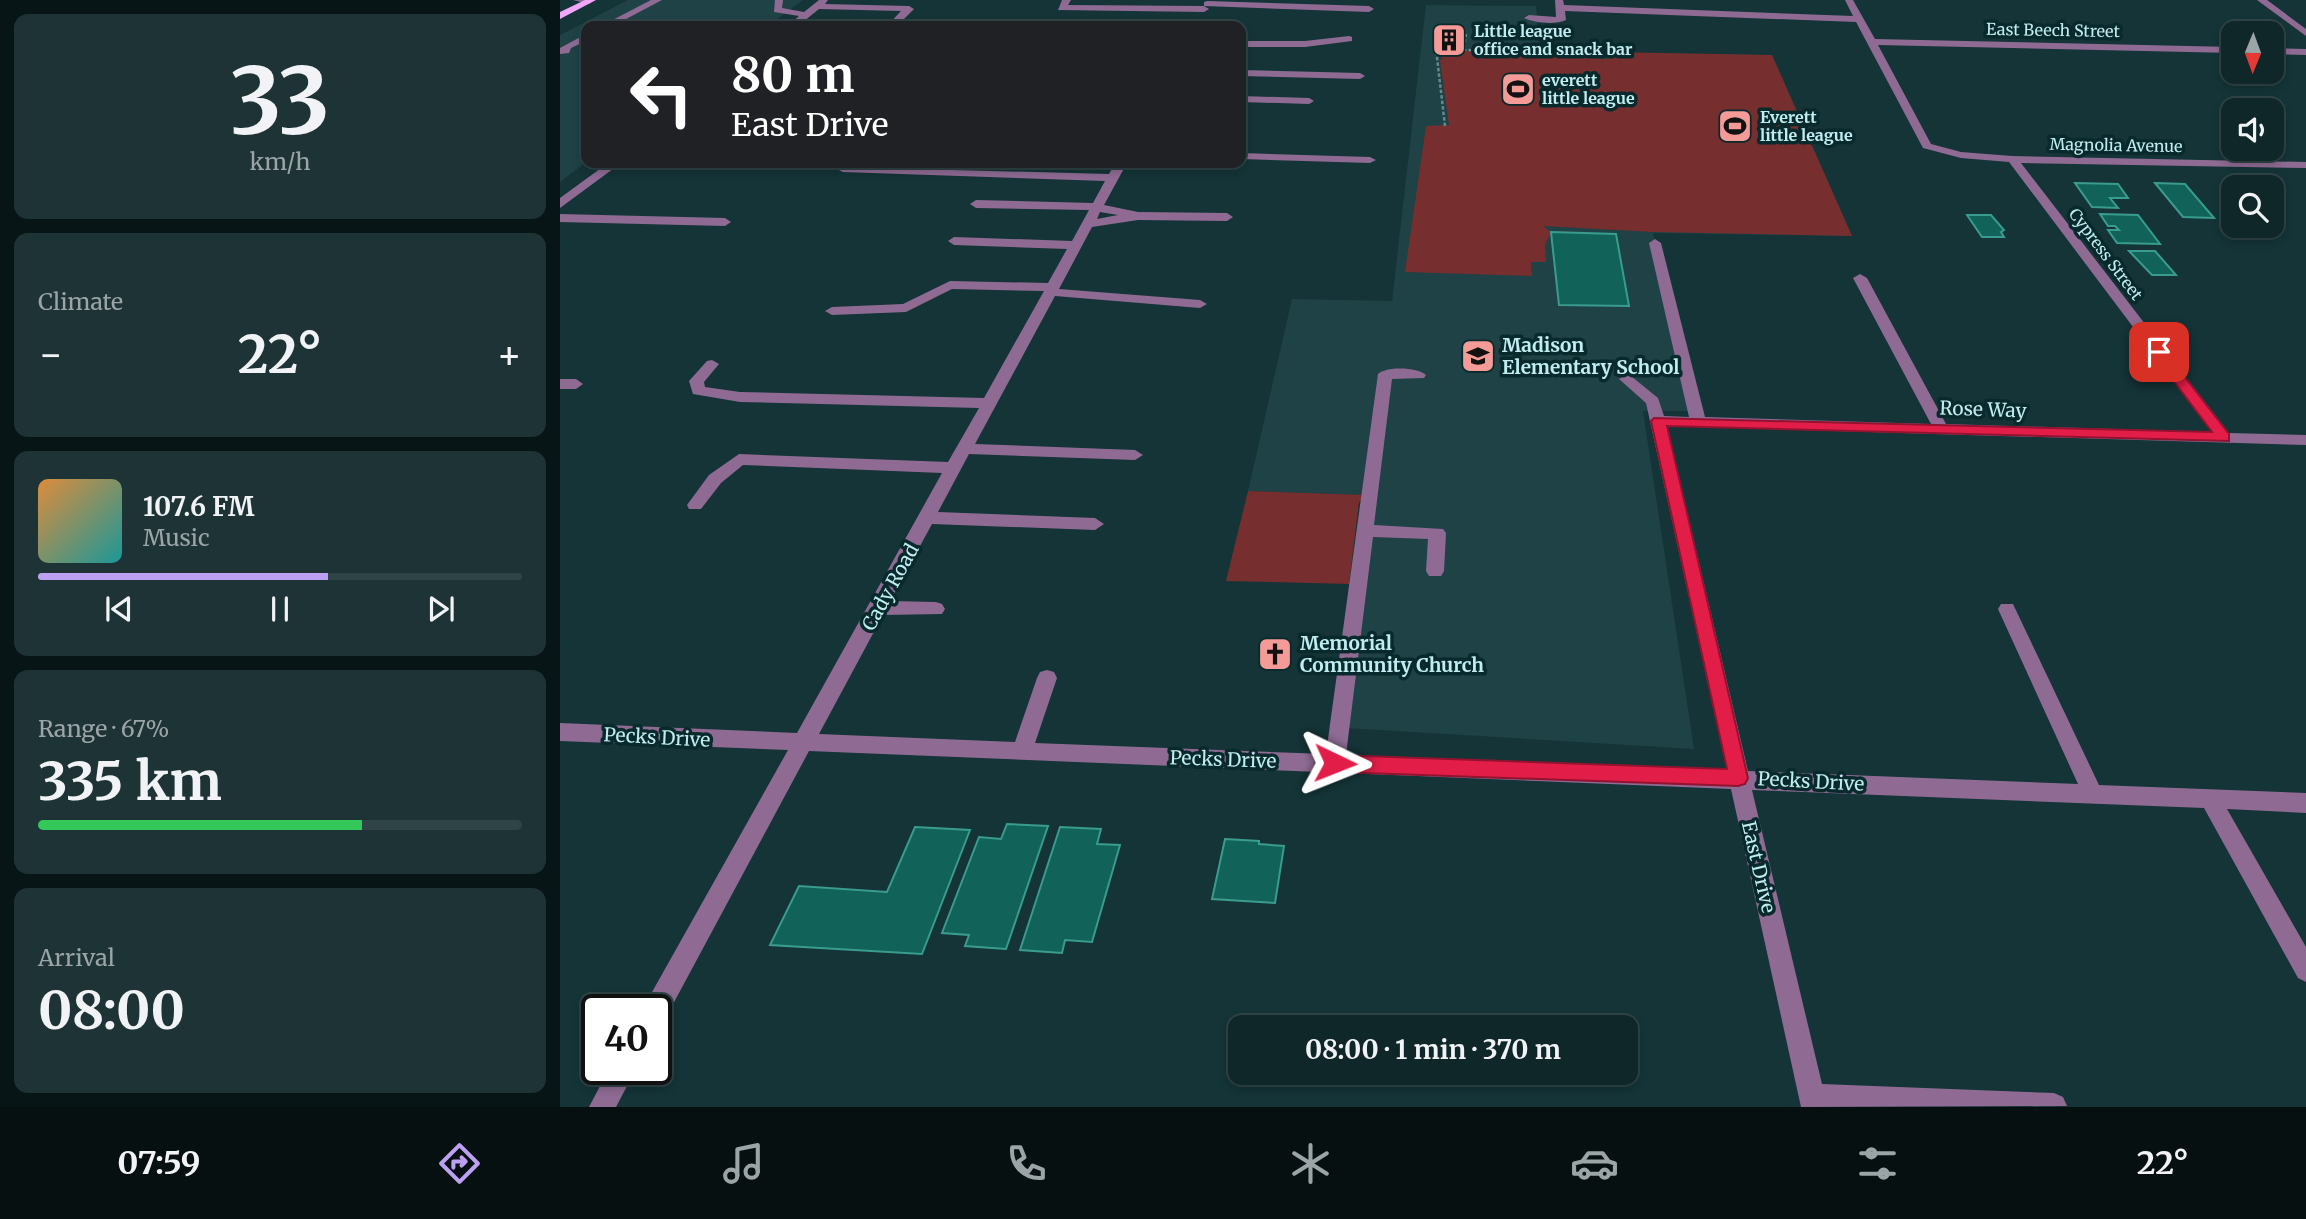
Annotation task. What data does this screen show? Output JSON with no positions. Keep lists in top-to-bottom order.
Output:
{
  "streets": {
    "street": [
      "East Beech Street",
      "Magnolia Avenue",
      "Cypress Street",
      "Rose Way",
      "Cady Road",
      "Pecks Drive",
      "East Drive"
    ]
  },
  "crossings": [
    ["East Beech Street", "Magnolia Avenue"],
    ["Magnolia Avenue", "Cypress Street"],
    ["Cypress Street", "Rose Way"],
    ["Rose Way", "East Drive"],
    ["Cady Road", "Pecks Drive"],
    ["Pecks Drive", "East Drive"]
  ],
  "places": {
    "building": ["Little league office and snack bar"],
    "sports": ["everett little league", "Everett little league"],
    "school or university": ["Madison Elementary School"],
    "church": ["Memorial Community Church"]
  },
  "north": "bottom",
  "page": {
    "tile": [
      ["33", "km/h"],
      "Climate",
      ["Range · 67%", "335 km"],
      ["Arrival", "08:00"]
    ],
    "turn": ["80 m", "East Drive"],
    "heat": ["−", "22°", "+"],
    "song": ["107.6 FM", "Music"],
    "limit": "40",
    "trip": "08:00 · 1 min · 370 m",
    "tabs": ["07:59", "22°"]
  }
}
